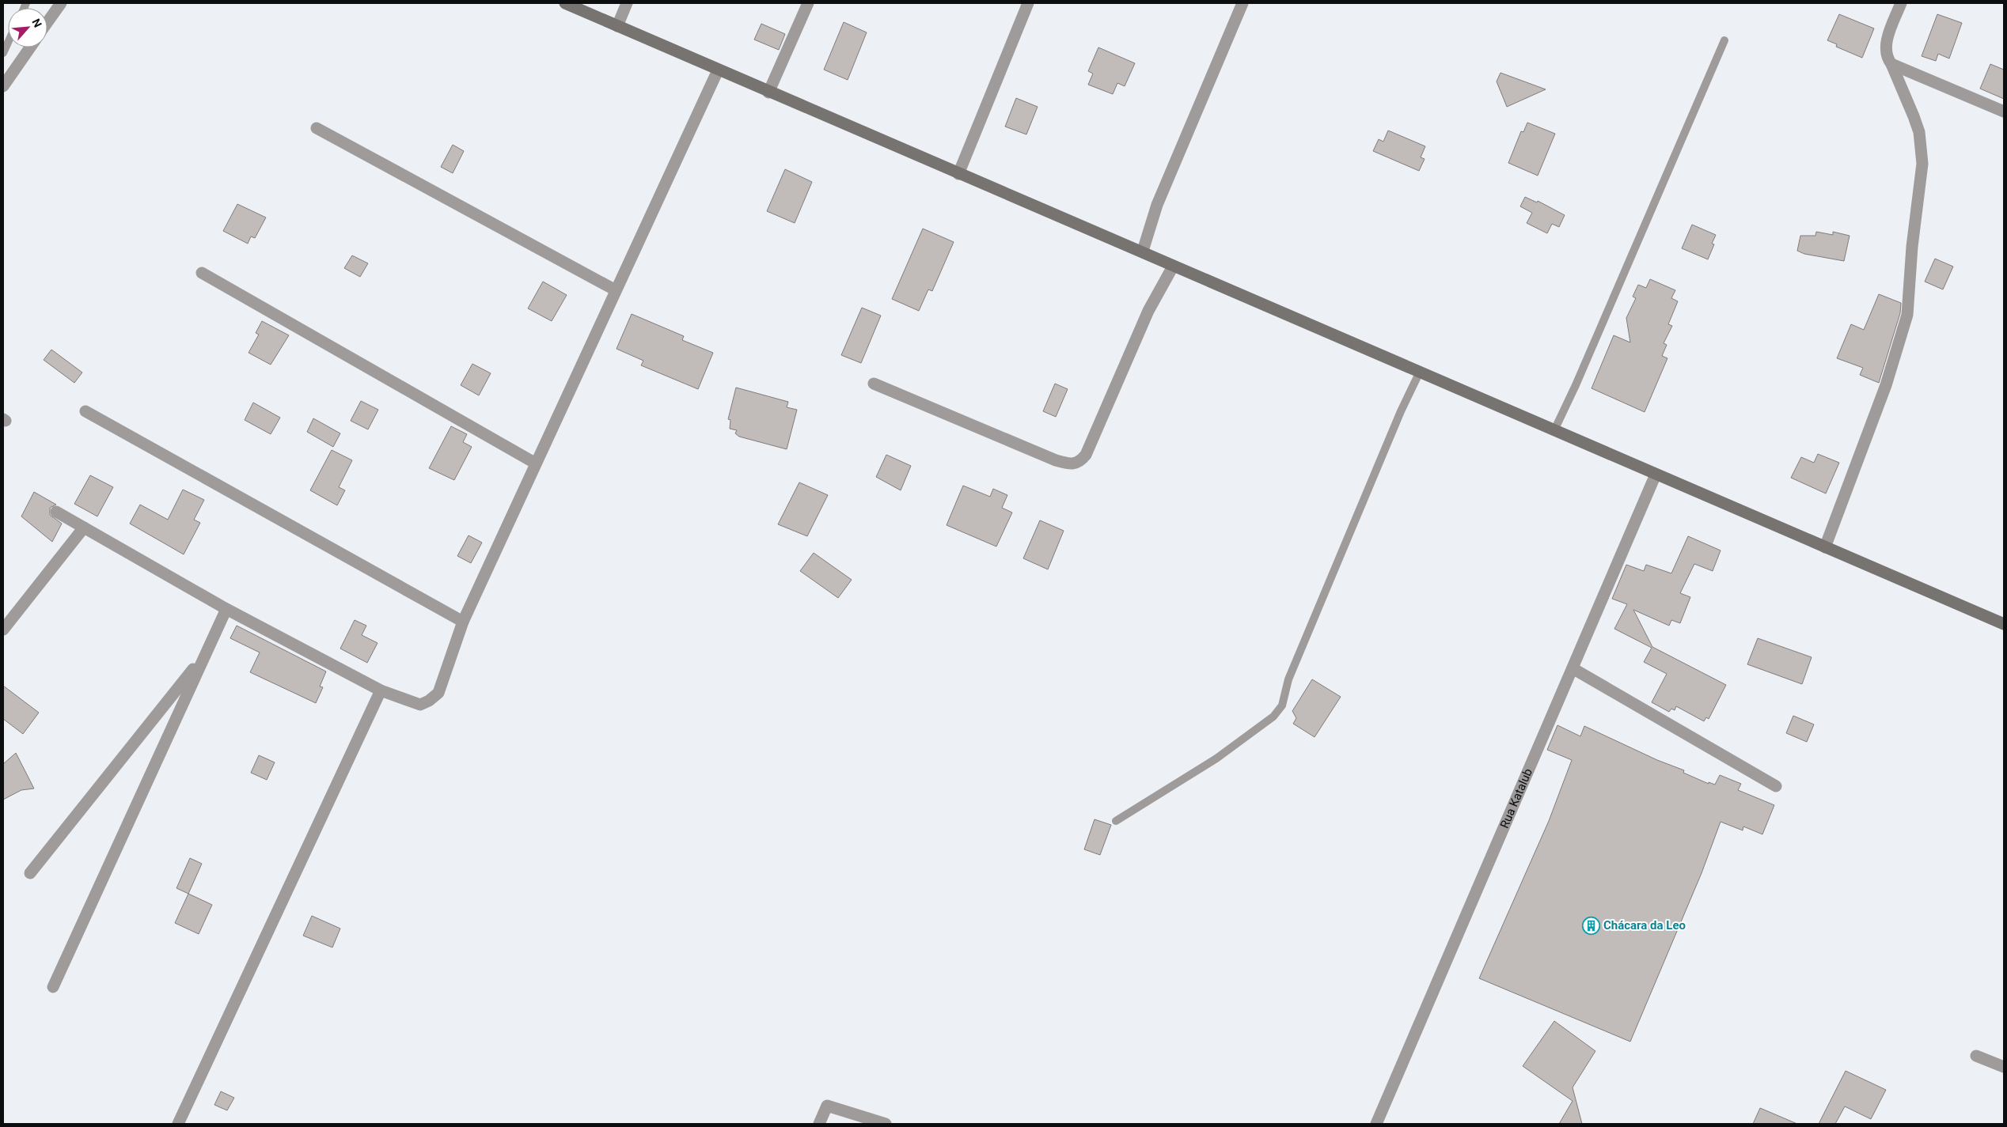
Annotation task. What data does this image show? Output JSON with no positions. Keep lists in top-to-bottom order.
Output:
{
  "streets": {
    "street": ["Rua Katalub"]
  },
  "places": {
    "building": ["Chácara da Leo"]
  },
  "north": "top right"
}
